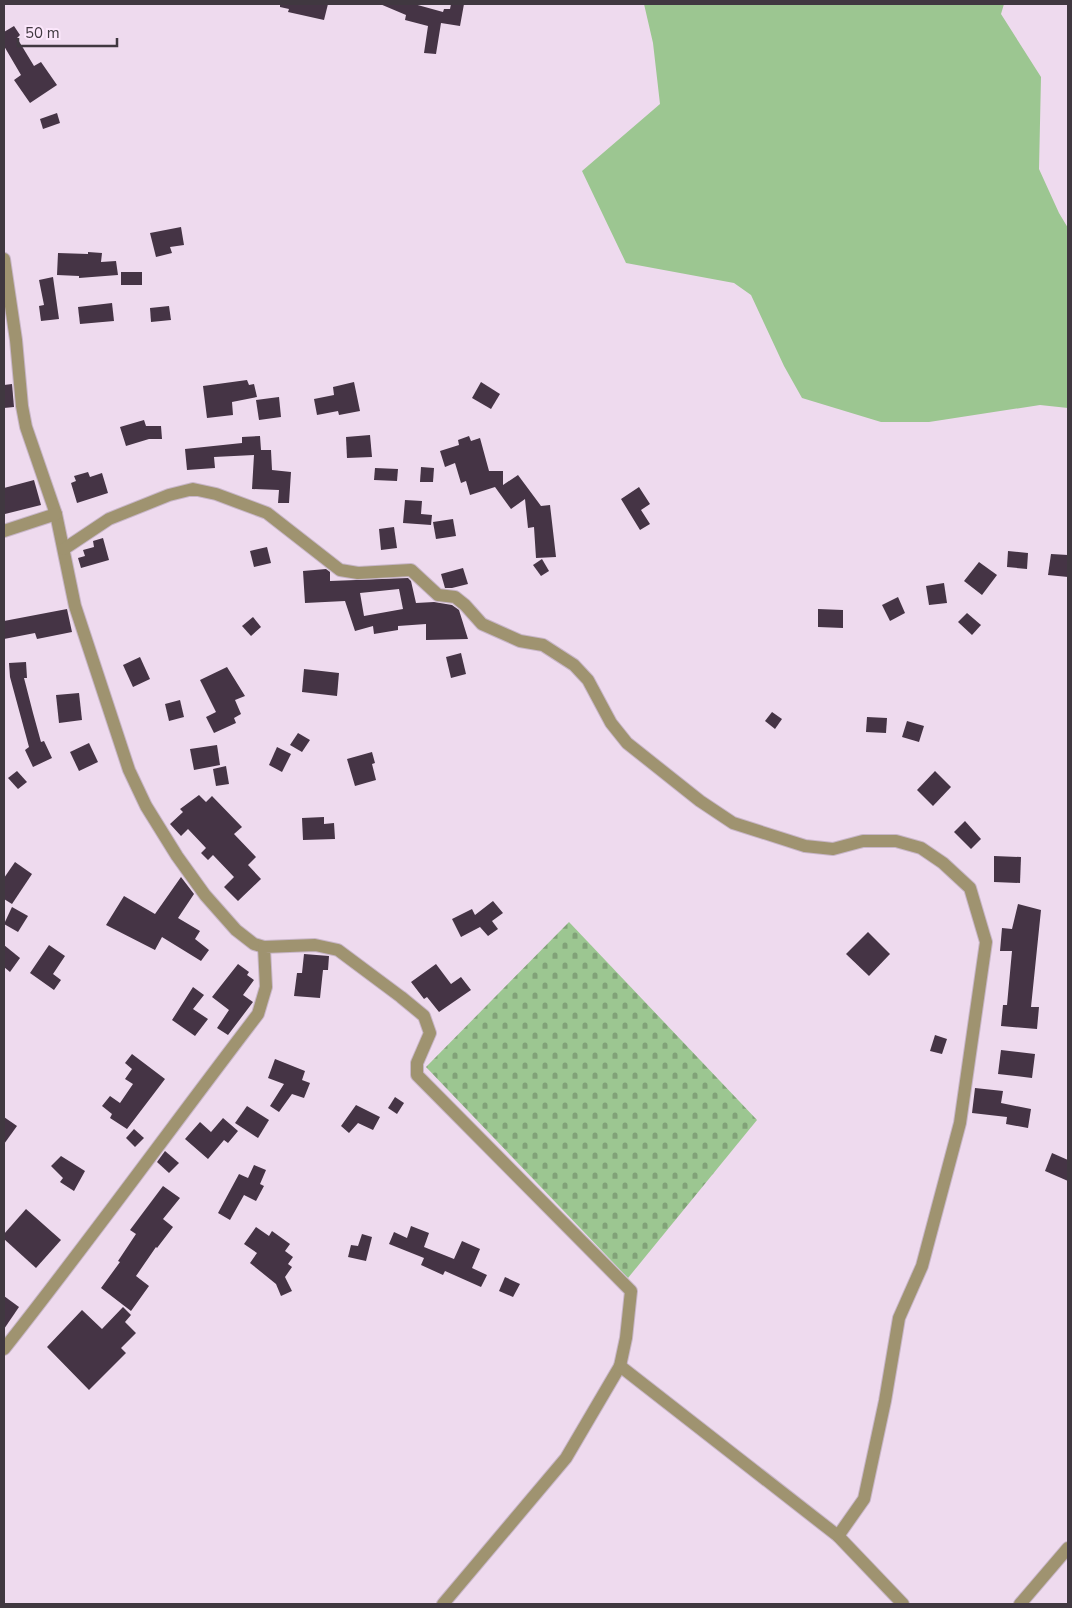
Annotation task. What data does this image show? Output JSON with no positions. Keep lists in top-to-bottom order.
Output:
{
  "scale_bar": "50 m"
}
